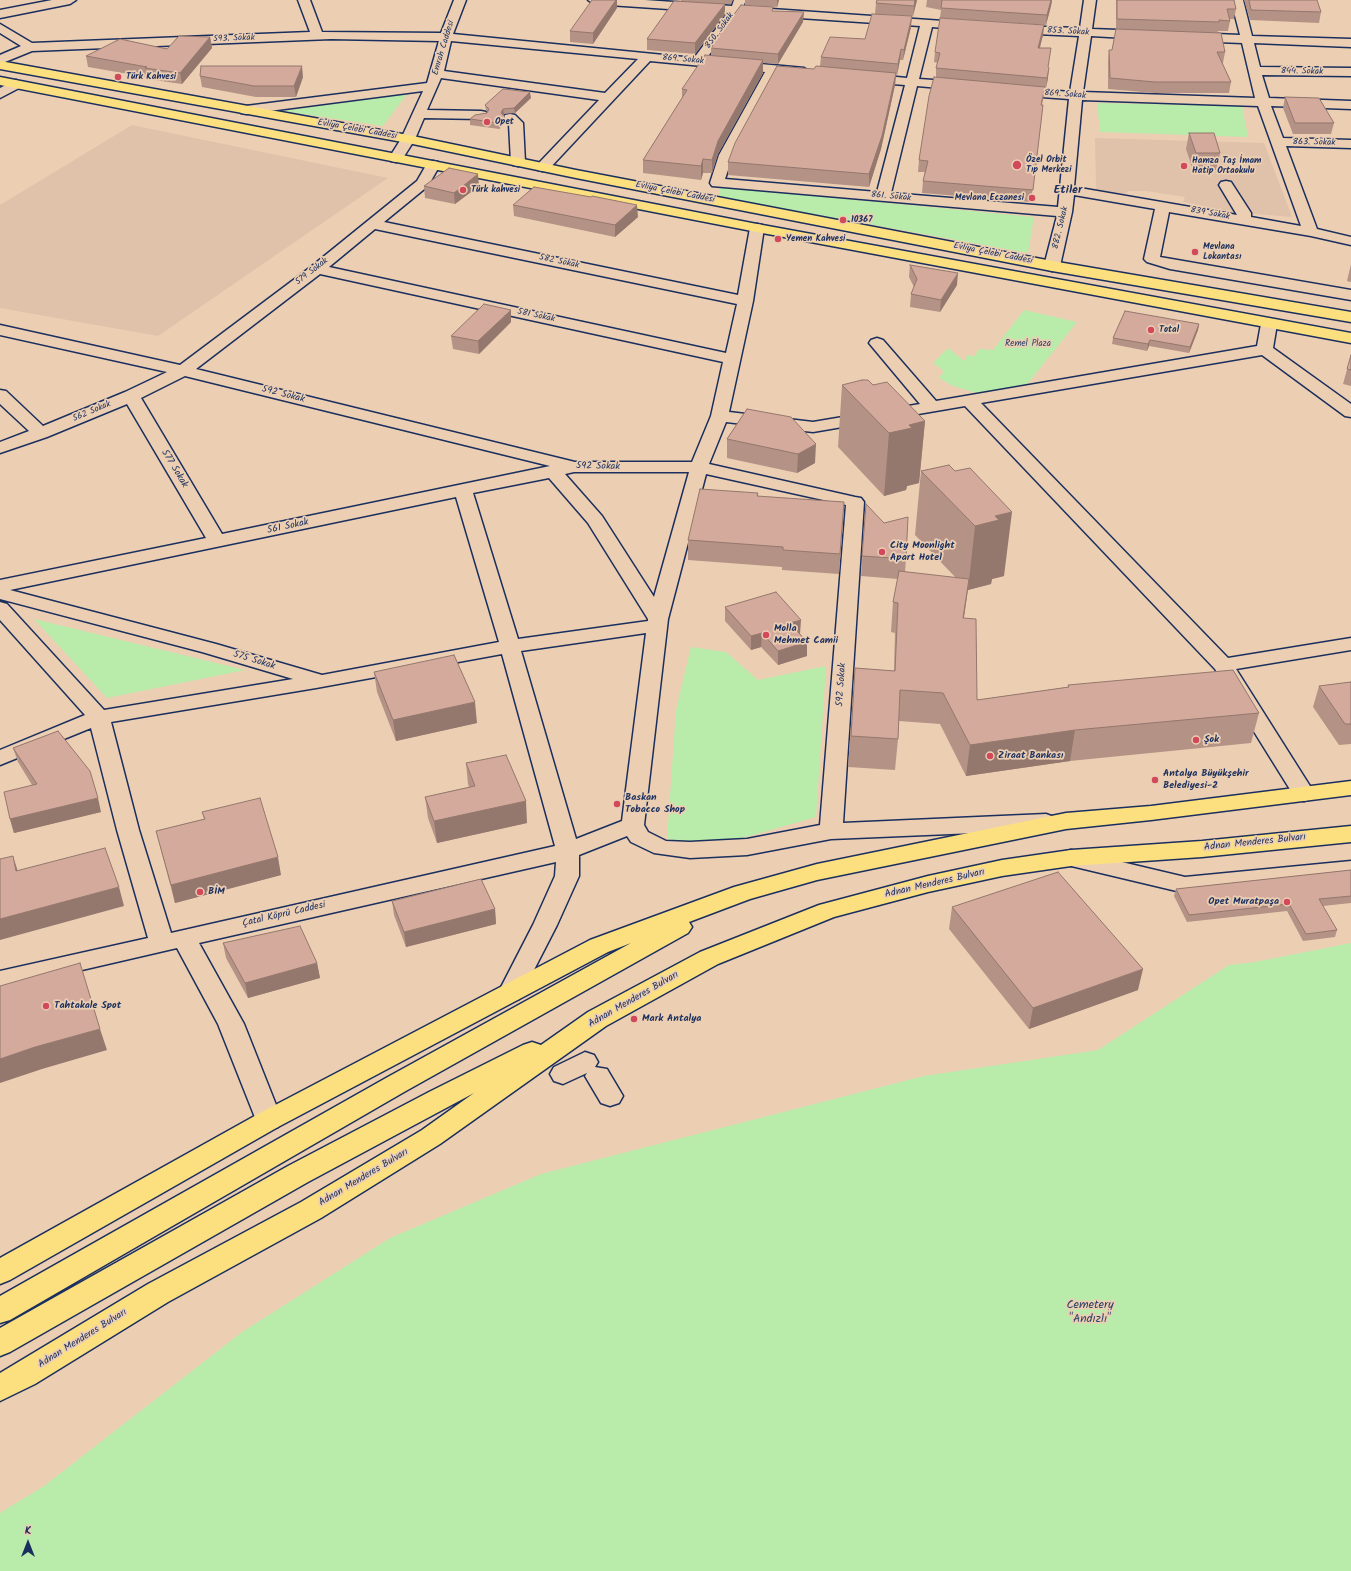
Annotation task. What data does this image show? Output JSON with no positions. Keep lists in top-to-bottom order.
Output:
{
  "streets": {
    "main road": ["Evliya Çelebi Caddesi", "Adnan Menderes Bulvarı"],
    "street": [
      "850. Sokak",
      "853. Sokak",
      "593. Sokak",
      "Emrah Caddesi",
      "869. Sokak",
      "844. Sokak",
      "863. Sokak",
      "861. Sokak",
      "839 Sokak",
      "882. Sokak",
      "582 Sokak",
      "579 Sokak",
      "581 Sokak",
      "592 Sokak",
      "562 Sokak",
      "577 Sokak",
      "561 Sokak",
      "575 Sokak",
      "Çatal Köprü Caddesi"
    ]
  },
  "crossings": [
    ["850. Sokak", "869. Sokak"],
    ["853. Sokak", "882. Sokak"],
    ["593. Sokak", "Emrah Caddesi"],
    ["593. Sokak", "869. Sokak"],
    ["Emrah Caddesi", "869. Sokak"],
    ["Emrah Caddesi", "Evliya Çelebi Caddesi"],
    ["869. Sokak", "861. Sokak"],
    ["869. Sokak", "882. Sokak"],
    ["Evliya Çelebi Caddesi", "882. Sokak"],
    ["Evliya Çelebi Caddesi", "579 Sokak"],
    ["861. Sokak", "882. Sokak"],
    ["839 Sokak", "882. Sokak"],
    ["582 Sokak", "579 Sokak"],
    ["579 Sokak", "581 Sokak"],
    ["579 Sokak", "592 Sokak"],
    ["579 Sokak", "562 Sokak"],
    ["592 Sokak", "562 Sokak"],
    ["592 Sokak", "561 Sokak"],
    ["562 Sokak", "577 Sokak"],
    ["577 Sokak", "561 Sokak"]
  ],
  "districts": ["Etiler"],
  "parks": ["Remel Plaza", "Cemetery \"Andızlı\""],
  "places": [
    "Türk Kahvesi",
    "Opet",
    "Özel Orbit Tıp Merkezi",
    "Hamza Taş İmam Hatip Ortaokulu",
    "Türk kahvesi",
    "Mevlana Eczanesi",
    "10367",
    "Yemen Kahvesi",
    "Mevlana Lokantası",
    "Total",
    "City Moonlight Apart Hotel",
    "Molla Mehmet Camii",
    "Şok",
    "Ziraat Bankası",
    "Antalya Büyükşehir Belediyesi-2",
    "Baskan Tobacco Shop",
    "BİM",
    "Opet Muratpaşa",
    "Tahtakale Spot",
    "Mark Antalya"
  ],
  "north": "top"
}
